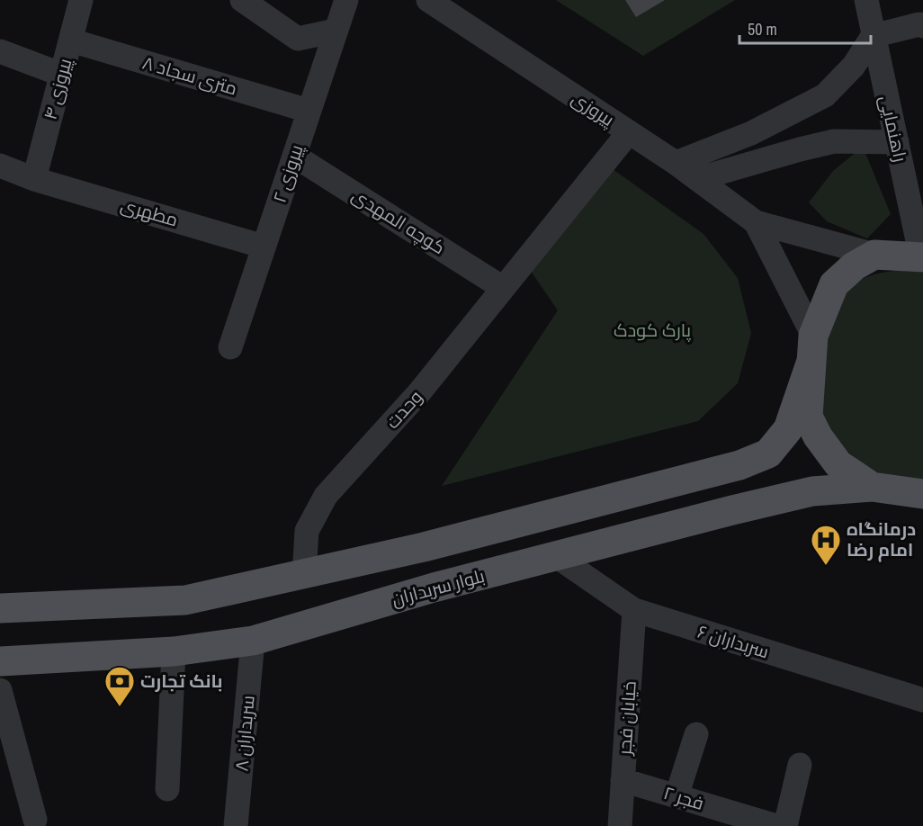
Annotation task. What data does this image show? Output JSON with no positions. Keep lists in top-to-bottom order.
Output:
{
  "streets": {
    "main road": ["بلوار سربداران"],
    "street": [
      "متری سجاد ۸",
      "پیروزی ۴",
      "پیروزی",
      "راهنمایی",
      "پیروزی ۲",
      "مطهری",
      "کوچه المهدی",
      "وحدت",
      "سربداران ۶",
      "خیابان فجر",
      "سربداران ۸",
      "فجر ۲"
    ]
  },
  "crossings": [
    ["متری سجاد ۸", "پیروزی ۴"],
    ["متری سجاد ۸", "پیروزی ۲"],
    ["پیروزی ۴", "مطهری"],
    ["پیروزی", "وحدت"],
    ["پیروزی ۲", "مطهری"],
    ["پیروزی ۲", "کوچه المهدی"],
    ["کوچه المهدی", "وحدت"],
    ["بلوار سربداران", "سربداران ۶"],
    ["بلوار سربداران", "سربداران ۸"],
    ["سربداران ۶", "خیابان فجر"],
    ["خیابان فجر", "فجر ۲"]
  ],
  "parks": ["پارک کودک"],
  "places": {
    "hospital": ["درمانگاه امام رضا"],
    "bank": ["بانک تجارت"]
  },
  "scale_bar": "50 m"
}
